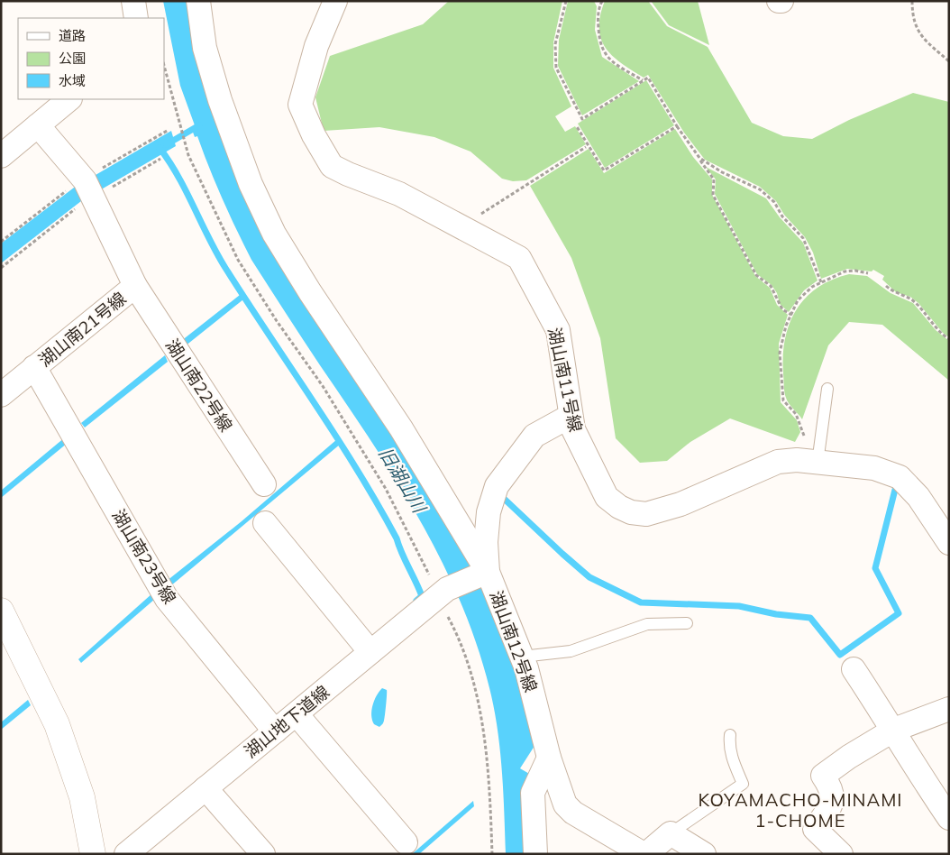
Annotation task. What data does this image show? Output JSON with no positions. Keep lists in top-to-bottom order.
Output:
{
  "streets": {
    "street": [
      "湖山南21号線",
      "湖山南11号線",
      "湖山南22号線",
      "湖山南23号線",
      "湖山南12号線",
      "湖山地下道線"
    ]
  },
  "crossings": [
    ["湖山南21号線", "湖山南22号線"],
    ["湖山南21号線", "湖山南23号線"],
    ["湖山南11号線", "湖山南12号線"],
    ["湖山南23号線", "湖山地下道線"],
    ["湖山南12号線", "湖山地下道線"]
  ],
  "districts": ["KOYAMACHO-MINAMI 1-CHOME"],
  "water": ["旧湖山川"],
  "legend": ["道路", "公園", "水域"]
}
